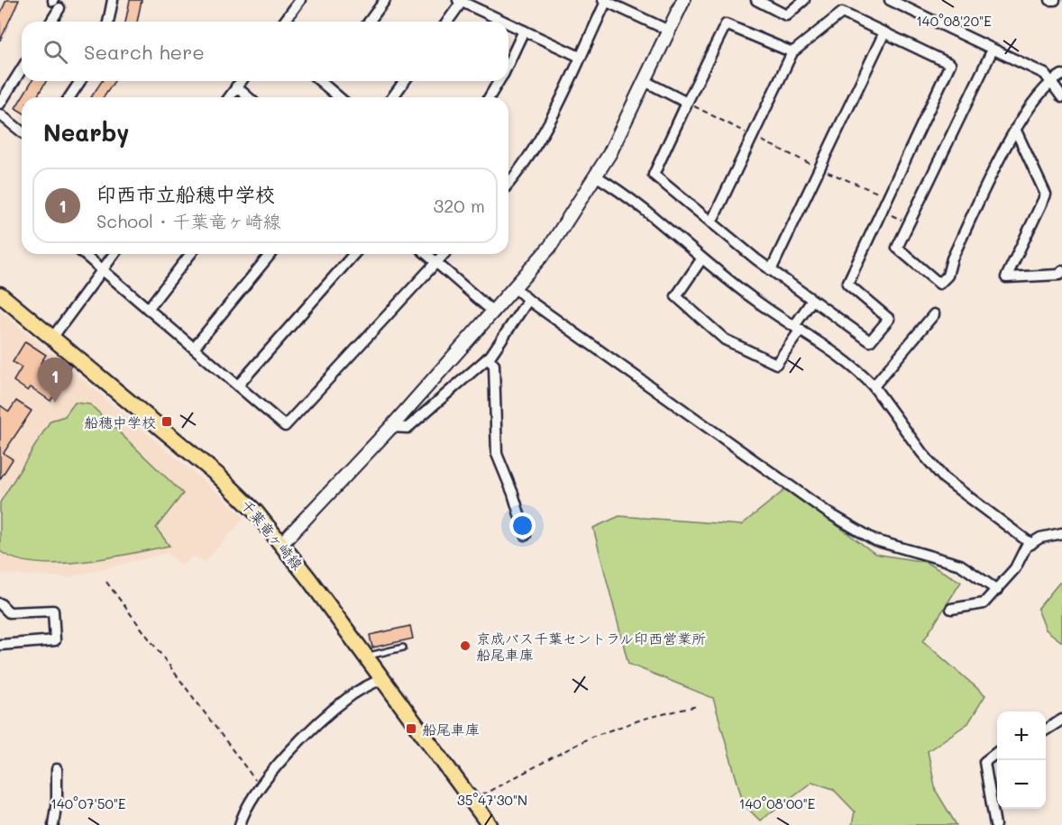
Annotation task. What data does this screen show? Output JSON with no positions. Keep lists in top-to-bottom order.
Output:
{
  "streets": {
    "main road": ["千葉竜ヶ崎線"]
  },
  "places": {
    "transit": ["船穂中学校", "船尾車庫"],
    "other": ["京成バス千葉セントラル印西営業所 船尾車庫"]
  },
  "page": {
    "search": "Search here",
    "heading": "Nearby",
    "list": [
      {
        "mark": "1",
        "name": "印西市立船穂中学校",
        "note": "School · 千葉竜ヶ崎線",
        "value": "320 m"
      }
    ],
    "pins": "1",
    "map_buttons": ["+", "−"]
  },
  "coordinates": [
    "140°08'20\"E",
    "35°47'30\"N",
    "140°07'50\"E",
    "140°08'00\"E"
  ]
}
